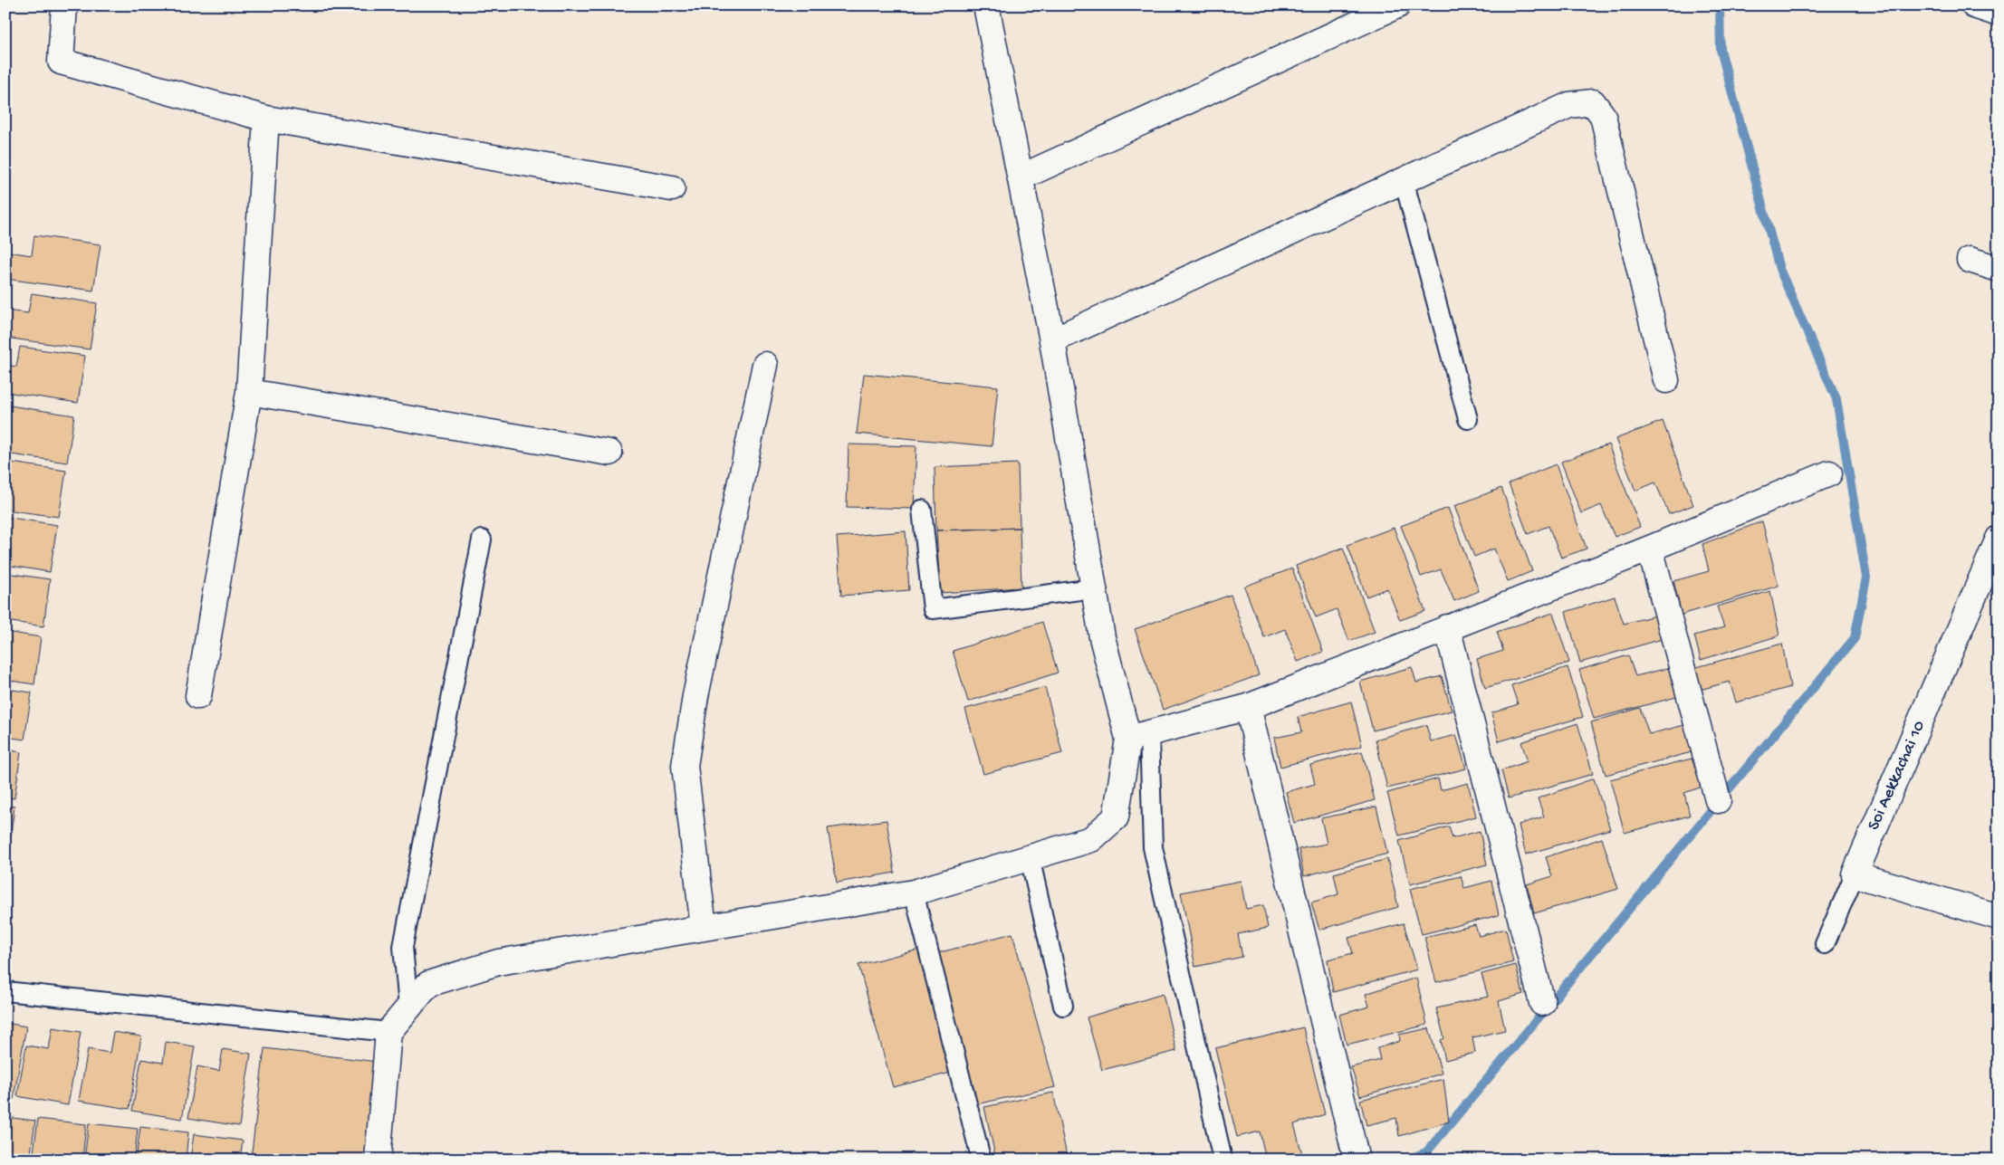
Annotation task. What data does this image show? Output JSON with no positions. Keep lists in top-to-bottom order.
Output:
{
  "streets": {
    "street": ["Soi Aekkachai 10"]
  }
}
